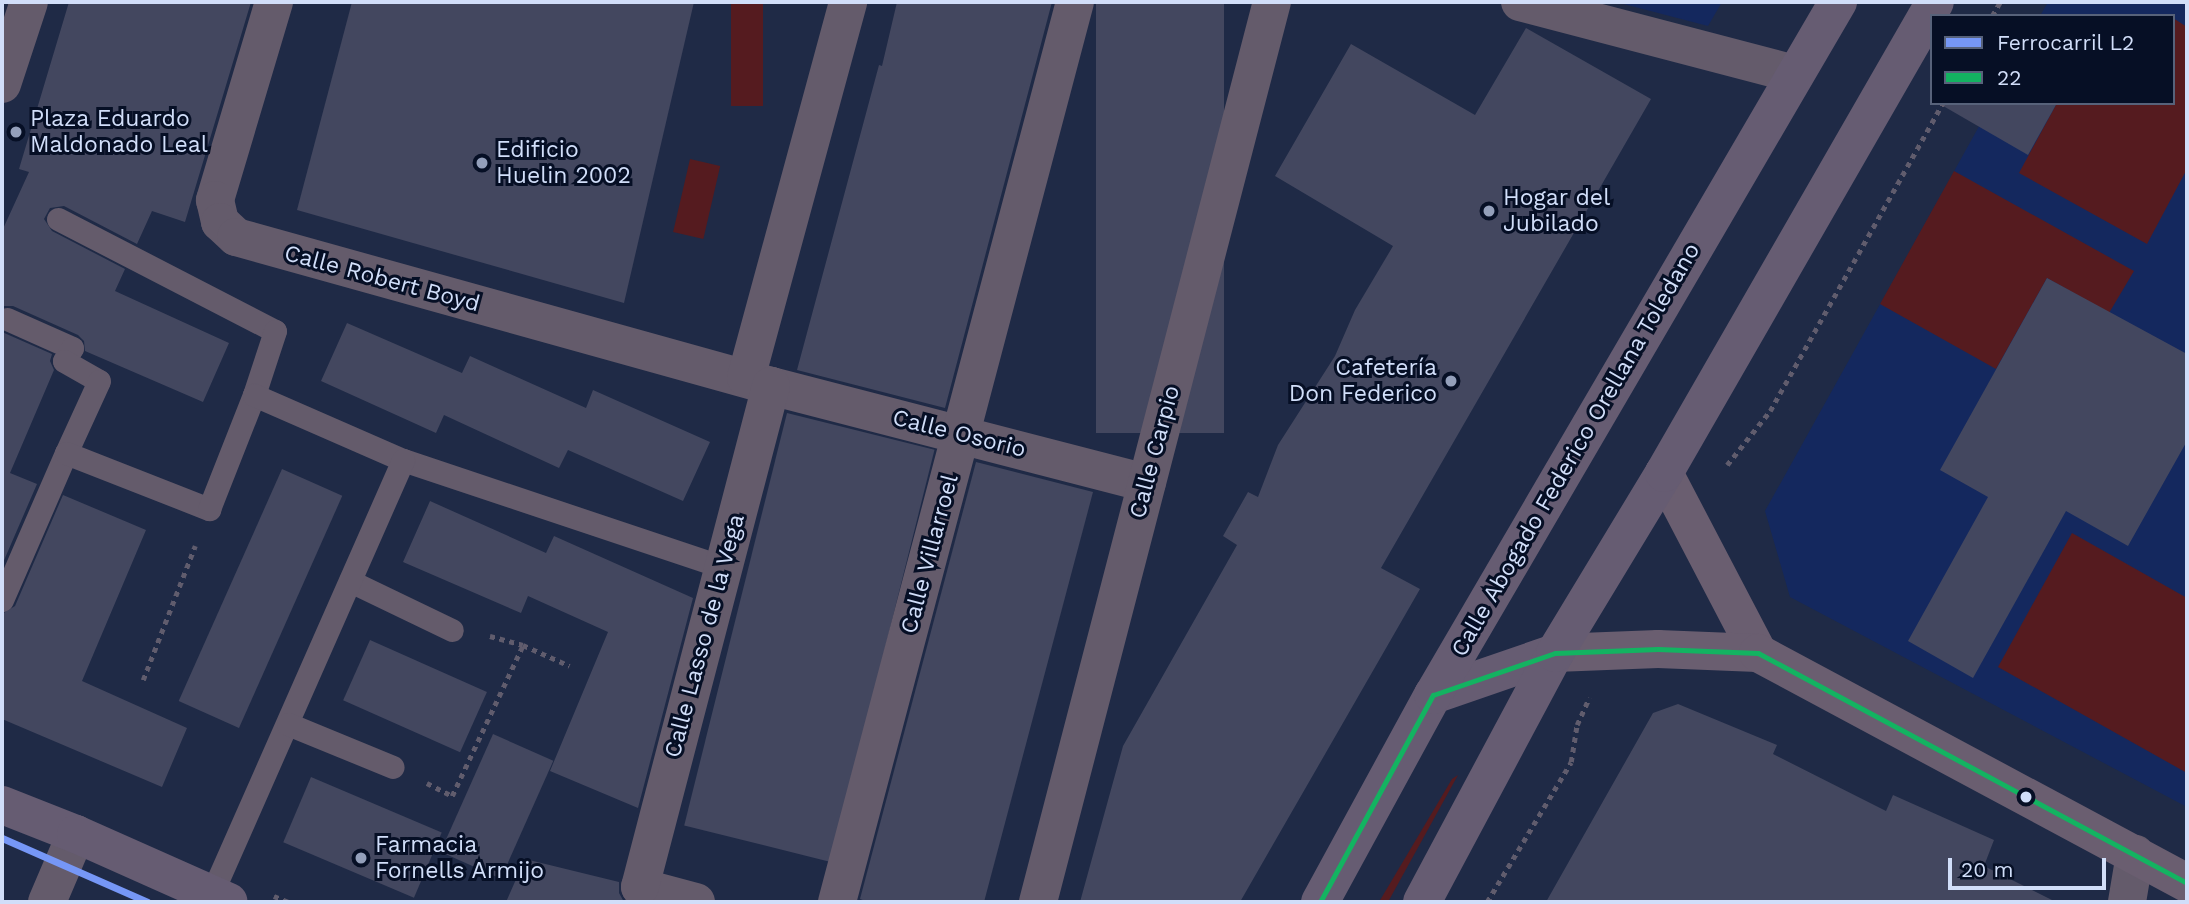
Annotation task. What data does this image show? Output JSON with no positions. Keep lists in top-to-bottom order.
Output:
{
  "streets": {
    "main road": ["Calle Abogado Federico Orellana Toledano"],
    "street": [
      "Calle Robert Boyd",
      "Calle Osorio",
      "Calle Carpio",
      "Calle Villarroel",
      "Calle Lasso de la Vega"
    ]
  },
  "crossings": [
    ["Calle Robert Boyd", "Calle Osorio"],
    ["Calle Robert Boyd", "Calle Lasso de la Vega"],
    ["Calle Osorio", "Calle Carpio"],
    ["Calle Osorio", "Calle Villarroel"],
    ["Calle Osorio", "Calle Lasso de la Vega"]
  ],
  "places": [
    "Plaza Eduardo Maldonado Leal",
    "Edificio Huelin 2002",
    "Hogar del Jubilado",
    "Cafetería Don Federico",
    "Farmacia Fornells Armijo"
  ],
  "lines": ["transit line 22", "rail line L2"],
  "legend": ["Ferrocarril L2", "22"],
  "scale_bar": "20 m"
}
